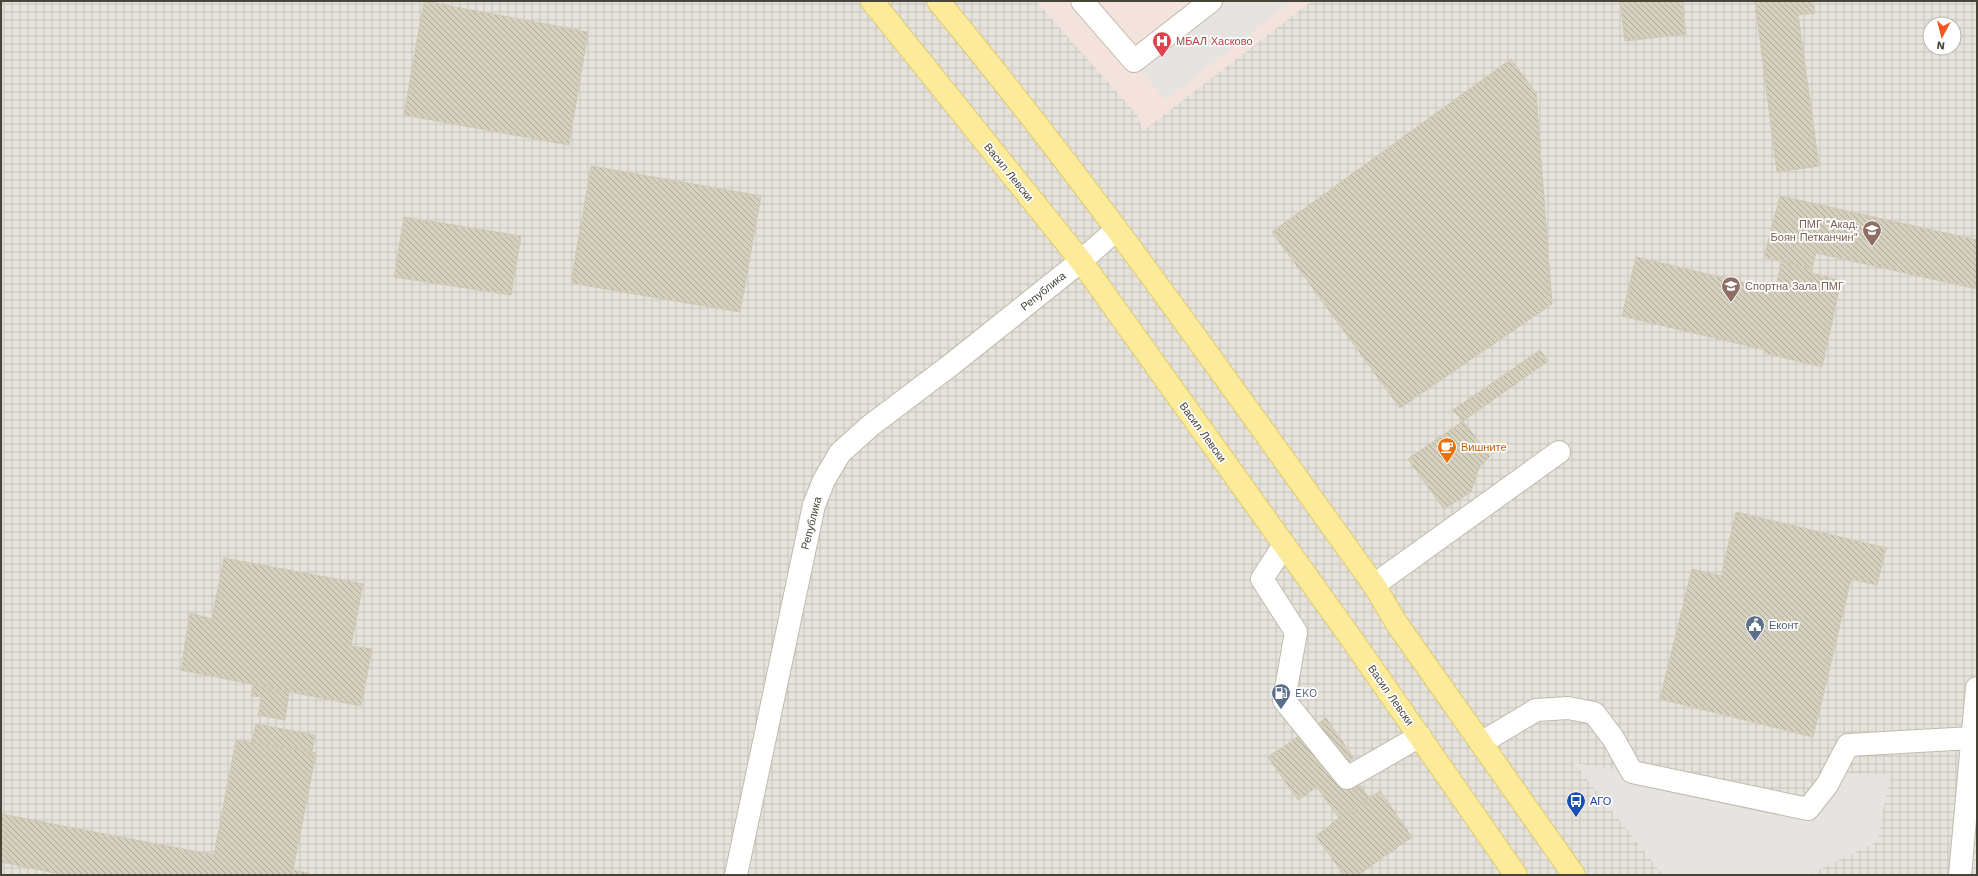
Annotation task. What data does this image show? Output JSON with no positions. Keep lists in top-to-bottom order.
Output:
{
  "streets": {
    "main road": ["Васил Левски"],
    "street": ["Република"]
  },
  "crossings": [
    ["Васил Левски", "Република"]
  ],
  "places": {
    "hospital": ["МБАЛ Хасково"],
    "school or university": ["ПМГ \"Акад. Боян Петканчин\"", "Спортна Зала ПМГ"],
    "cafe": ["Вишните"],
    "public building": ["Еконт"],
    "fuel station": ["EKO"],
    "bus stop": ["АГО"]
  },
  "north": "bottom"
}
